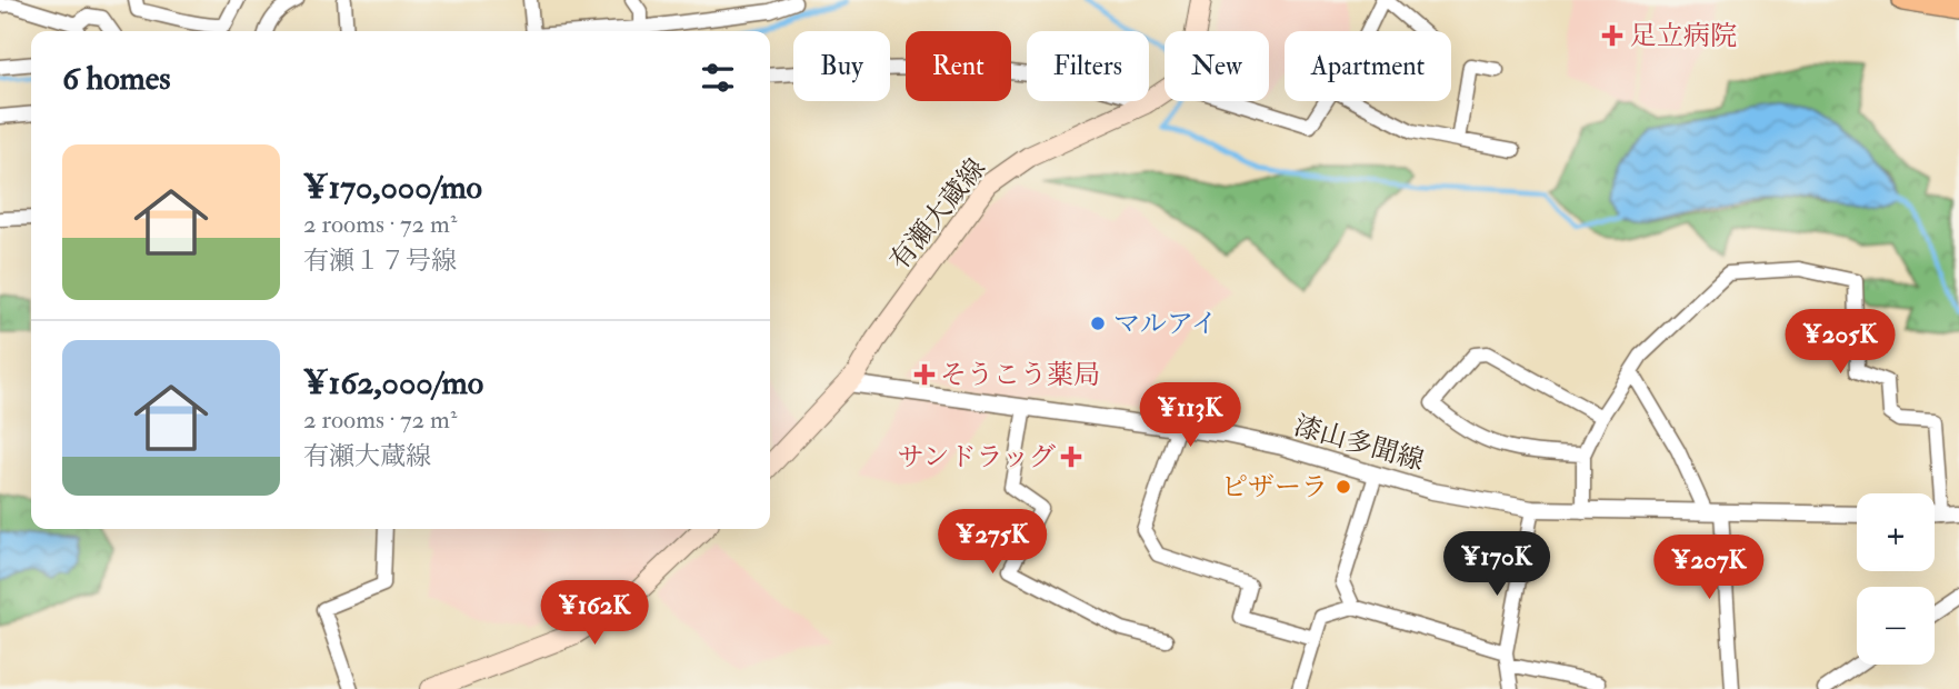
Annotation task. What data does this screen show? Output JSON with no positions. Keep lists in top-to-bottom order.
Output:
{
  "streets": {
    "main road": ["有瀬大蔵線"],
    "street": ["漆山多聞線"]
  },
  "crossings": [
    ["有瀬大蔵線", "漆山多聞線"]
  ],
  "places": {
    "health": ["足立病院", "そうこう薬局", "サンドラッグ"],
    "other": ["マルアイ", "ピザーラ"]
  },
  "page": {
    "chip": [
      "Buy",
      "Rent",
      "Filters",
      "New",
      "Apartment"
    ],
    "heading": "6 homes",
    "list": [
      {
        "name": "¥170,000/mo",
        "note": "2 rooms · 72 m² · 有瀬１７号線"
      },
      {
        "name": "¥162,000/mo",
        "note": "2 rooms · 72 m² · 有瀬大蔵線"
      }
    ],
    "price": [
      "¥205K",
      "¥113K",
      "¥275K",
      "¥170K",
      "¥207K",
      "¥162K"
    ],
    "map_buttons": ["+", "−"]
  }
}
